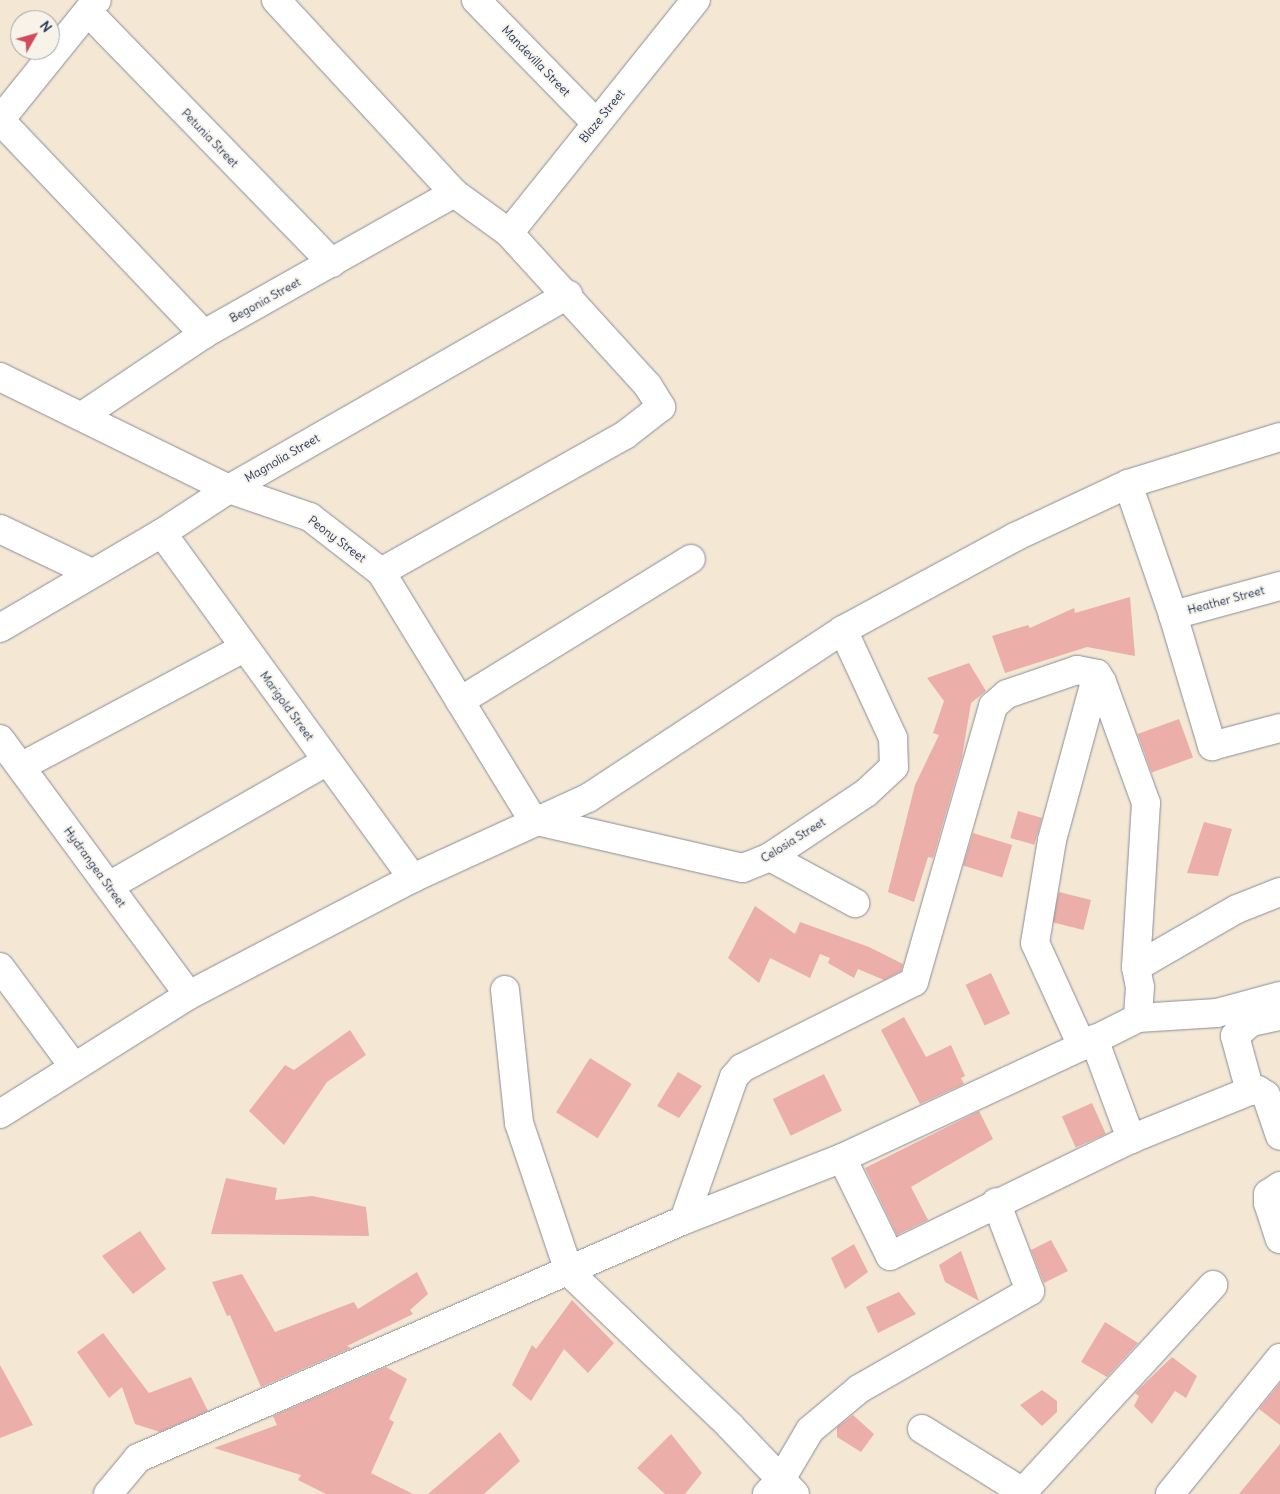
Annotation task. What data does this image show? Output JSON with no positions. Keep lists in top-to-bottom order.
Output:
{
  "streets": {
    "street": [
      "Mandevilla Street",
      "Blaze Street",
      "Petunia Street",
      "Begonia Street",
      "Magnolia Street",
      "Peony Street",
      "Heather Street",
      "Marigold Street",
      "Celosia Street",
      "Hydrangea Street"
    ]
  },
  "crossings": [
    ["Mandevilla Street", "Blaze Street"],
    ["Petunia Street", "Begonia Street"],
    ["Begonia Street", "Peony Street"],
    ["Magnolia Street", "Peony Street"],
    ["Magnolia Street", "Marigold Street"],
    ["Peony Street", "Celosia Street"]
  ],
  "north": "top right"
}
